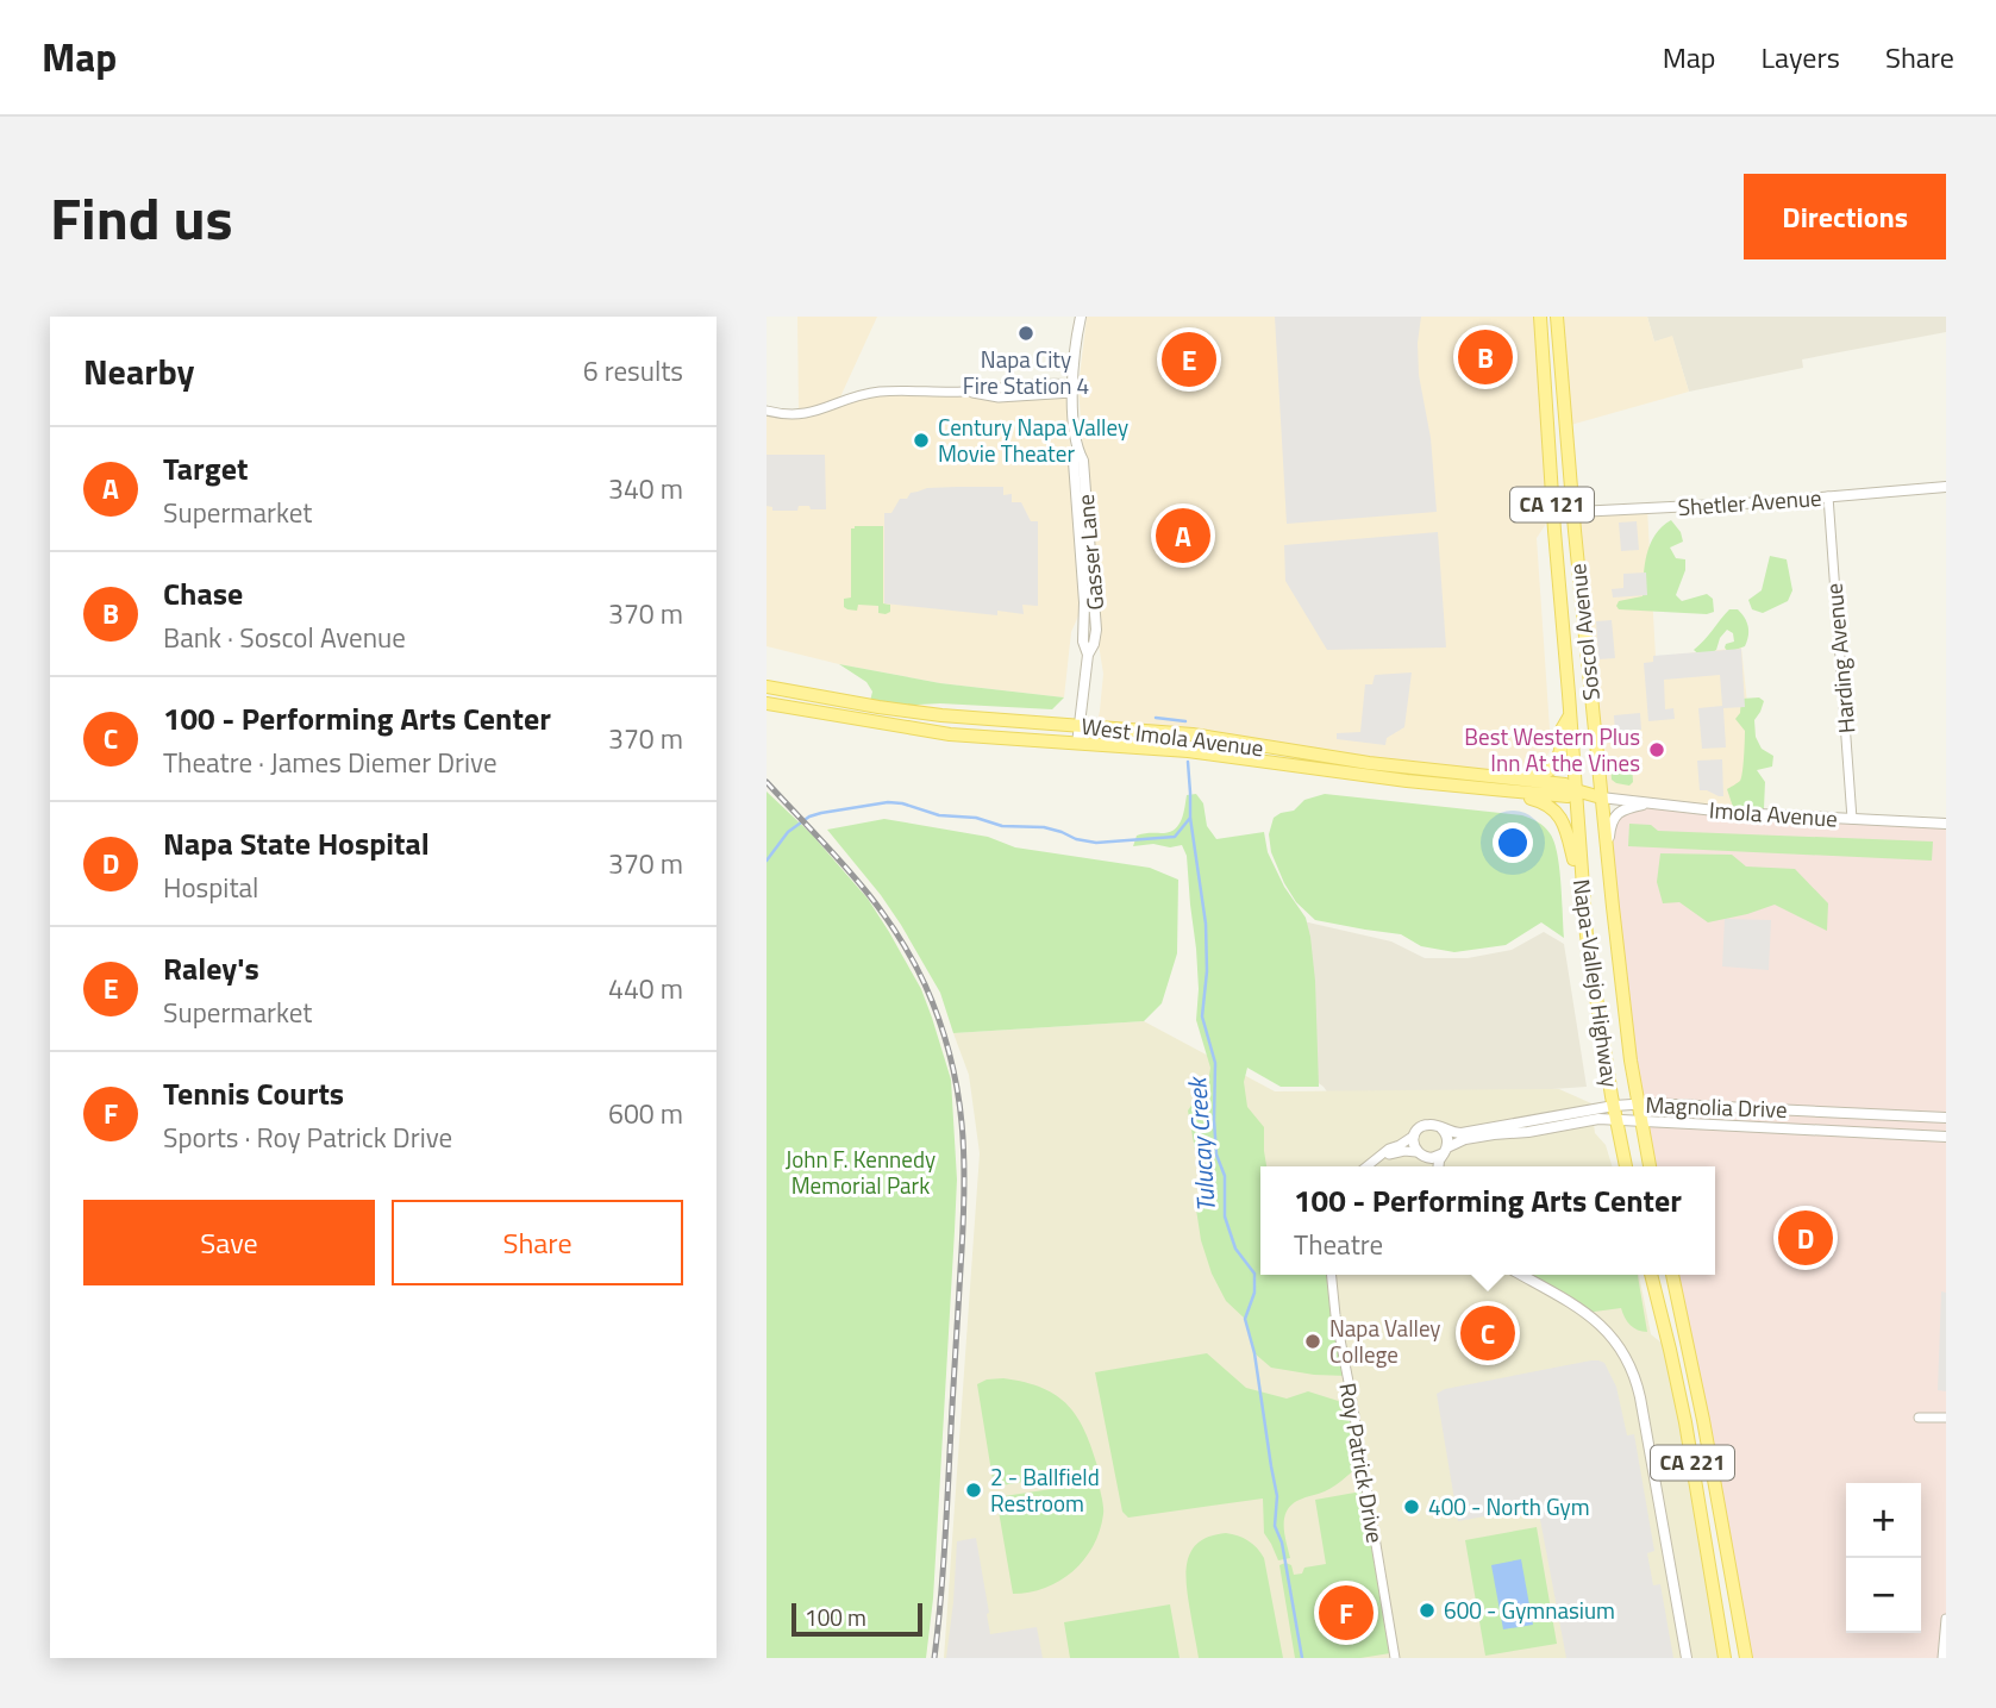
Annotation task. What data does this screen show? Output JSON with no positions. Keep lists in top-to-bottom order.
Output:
{
  "streets": {
    "main road": [
      "CA 121",
      "Soscol Avenue",
      "West Imola Avenue",
      "Napa-Vallejo Highway",
      "CA 221"
    ],
    "street": [
      "Shetler Avenue",
      "Gasser Lane",
      "Harding Avenue",
      "Imola Avenue",
      "Magnolia Drive",
      "Roy Patrick Drive"
    ]
  },
  "crossings": [
    ["Shetler Avenue", "Soscol Avenue"],
    ["Shetler Avenue", "Harding Avenue"],
    ["Gasser Lane", "West Imola Avenue"],
    ["Soscol Avenue", "West Imola Avenue"],
    ["Soscol Avenue", "Imola Avenue"],
    ["Soscol Avenue", "Napa-Vallejo Highway"],
    ["Harding Avenue", "Imola Avenue"],
    ["West Imola Avenue", "Imola Avenue"],
    ["West Imola Avenue", "Napa-Vallejo Highway"],
    ["Imola Avenue", "Napa-Vallejo Highway"],
    ["Napa-Vallejo Highway", "Magnolia Drive"]
  ],
  "water": ["Tulucay Creek"],
  "parks": ["John F. Kennedy Memorial Park"],
  "places": [
    "Napa City Fire Station 4",
    "Century Napa Valley Movie Theater",
    "Best Western Plus Inn At the Vines",
    "Napa Valley College",
    "2 - Ballfield Restroom",
    "400 - North Gym",
    "600 - Gymnasium"
  ],
  "scale_bar": "100 m",
  "page": {
    "header": "Map",
    "nav": ["Map", "Layers", "Share"],
    "title": "Find us",
    "buttons": [
      "Directions",
      ["Save", "Share"]
    ],
    "heading": ["Nearby", "6 results"],
    "pins": [
      "B",
      "E",
      "A",
      "D",
      "C",
      "F"
    ],
    "list": [
      {
        "mark": "A",
        "name": "Target",
        "note": "Supermarket",
        "value": "340 m"
      },
      {
        "mark": "B",
        "name": "Chase",
        "note": "Bank · Soscol Avenue",
        "value": "370 m"
      },
      {
        "mark": "C",
        "name": "100 - Performing Arts Center",
        "note": "Theatre · James Diemer Drive",
        "value": "370 m"
      },
      {
        "mark": "D",
        "name": "Napa State Hospital",
        "note": "Hospital",
        "value": "370 m"
      },
      {
        "mark": "E",
        "name": "Raley's",
        "note": "Supermarket",
        "value": "440 m"
      },
      {
        "mark": "F",
        "name": "Tennis Courts",
        "note": "Sports · Roy Patrick Drive",
        "value": "600 m"
      }
    ],
    "popup": ["100 - Performing Arts Center", "Theatre"],
    "map_buttons": ["+", "−"],
    "scale": "100 m"
  }
}
